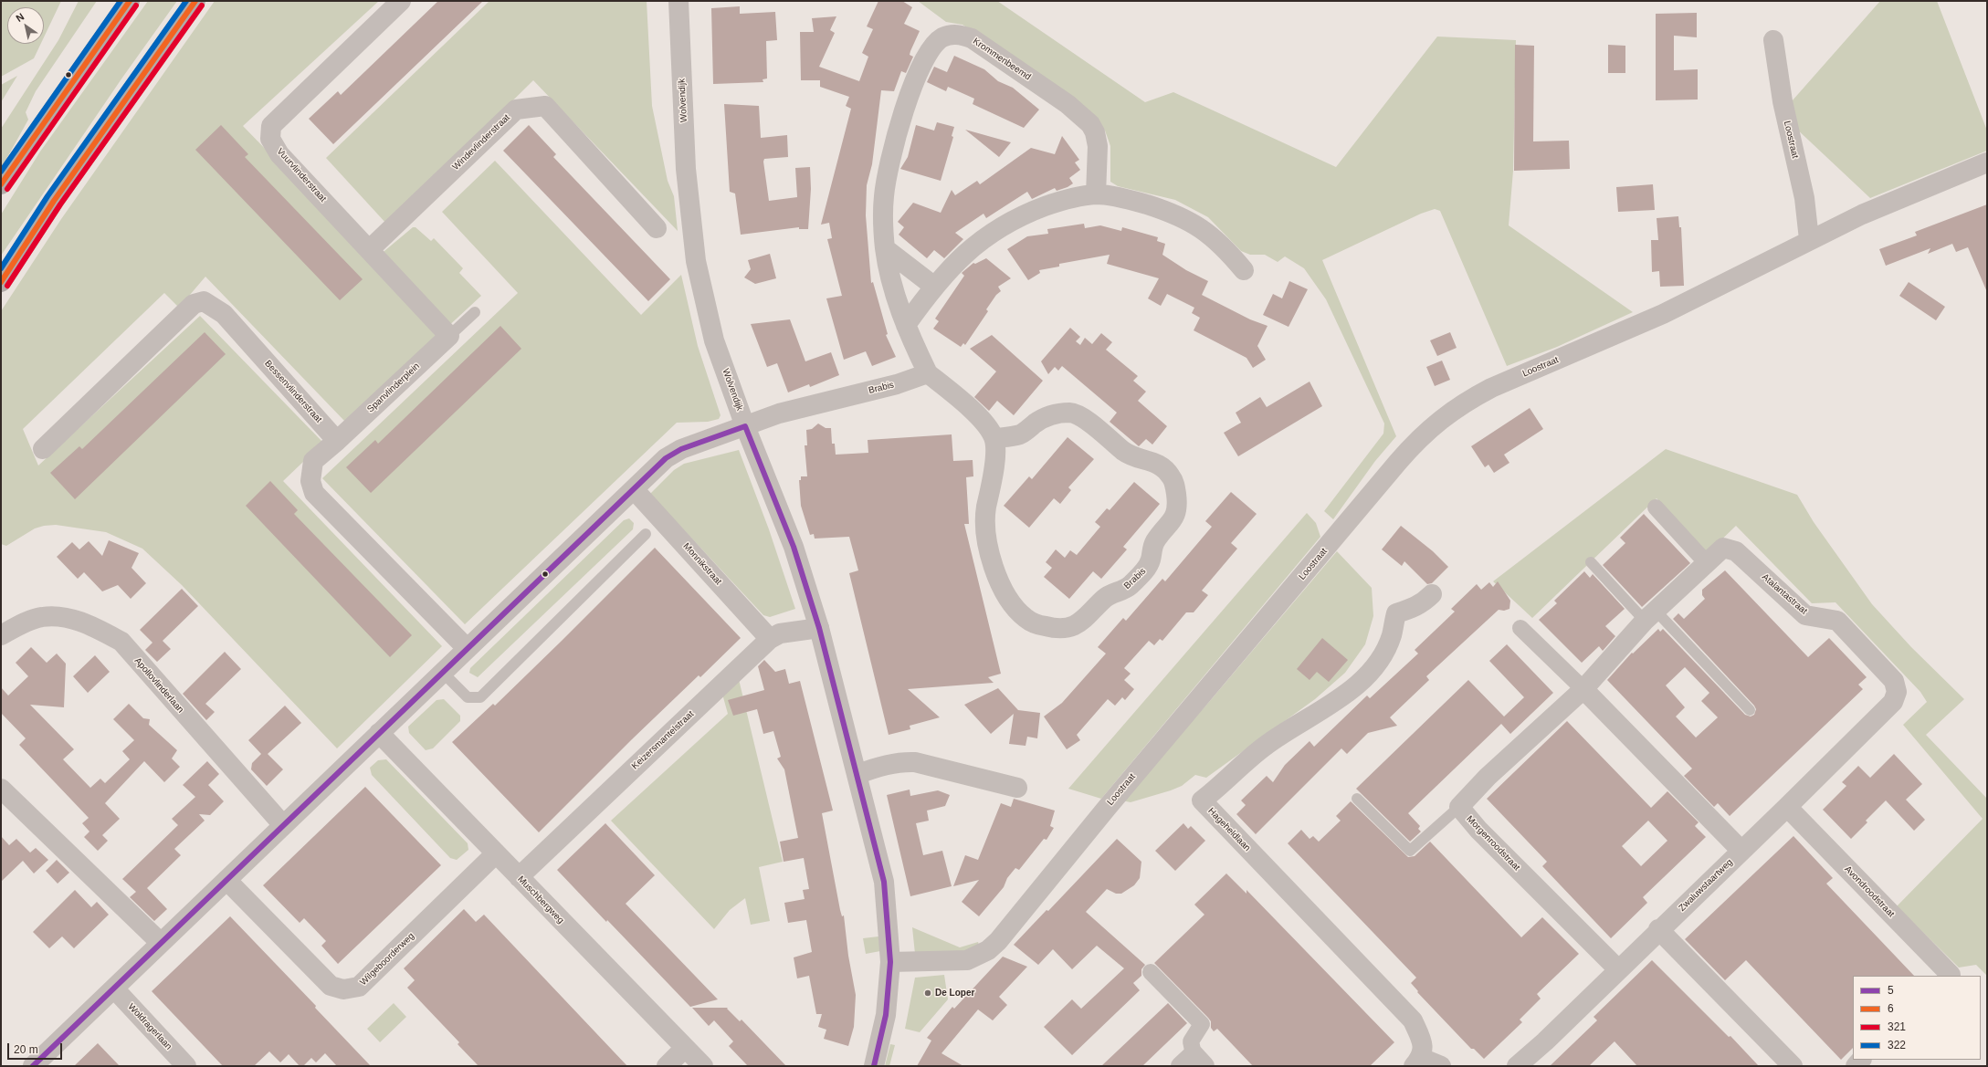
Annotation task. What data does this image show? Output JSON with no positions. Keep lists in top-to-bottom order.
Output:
{
  "streets": {
    "street": [
      "Krommenbeemd",
      "Wolvendijk",
      "Loostraat",
      "Windevlinderstraat",
      "Vuurvlinderstraat",
      "Spanvlinderplein",
      "Brabis",
      "Bessenvlinderstraat",
      "Monnikstraat",
      "Atalantastraat",
      "Apollovlinderlaan",
      "Keizersmantelstraat",
      "Hageheldlaan",
      "Morgenroodstraat",
      "Zwaluwstaartweg",
      "Avondroodstraat",
      "Muschbergweg",
      "Wilgeboorderweg",
      "Woldragerlaan"
    ]
  },
  "crossings": [
    ["Krommenbeemd", "Brabis"],
    ["Wolvendijk", "Loostraat"],
    ["Wolvendijk", "Brabis"],
    ["Wolvendijk", "Keizersmantelstraat"],
    ["Windevlinderstraat", "Vuurvlinderstraat"],
    ["Vuurvlinderstraat", "Spanvlinderplein"],
    ["Spanvlinderplein", "Bessenvlinderstraat"],
    ["Brabis", "Monnikstraat"],
    ["Brabis", "Apollovlinderlaan"],
    ["Brabis", "Muschbergweg"],
    ["Brabis", "Wilgeboorderweg"],
    ["Brabis", "Woldragerlaan"],
    ["Monnikstraat", "Keizersmantelstraat"],
    ["Atalantastraat", "Zwaluwstaartweg"],
    ["Keizersmantelstraat", "Muschbergweg"],
    ["Morgenroodstraat", "Zwaluwstaartweg"],
    ["Zwaluwstaartweg", "Avondroodstraat"],
    ["Muschbergweg", "Wilgeboorderweg"]
  ],
  "places": ["De Loper"],
  "lines": [
    "transit line 6",
    "transit line 322",
    "transit line 321",
    "transit line 5"
  ],
  "legend": [
    "5",
    "6",
    "321",
    "322"
  ],
  "scale_bar": "20 m",
  "north": "top left"
}
